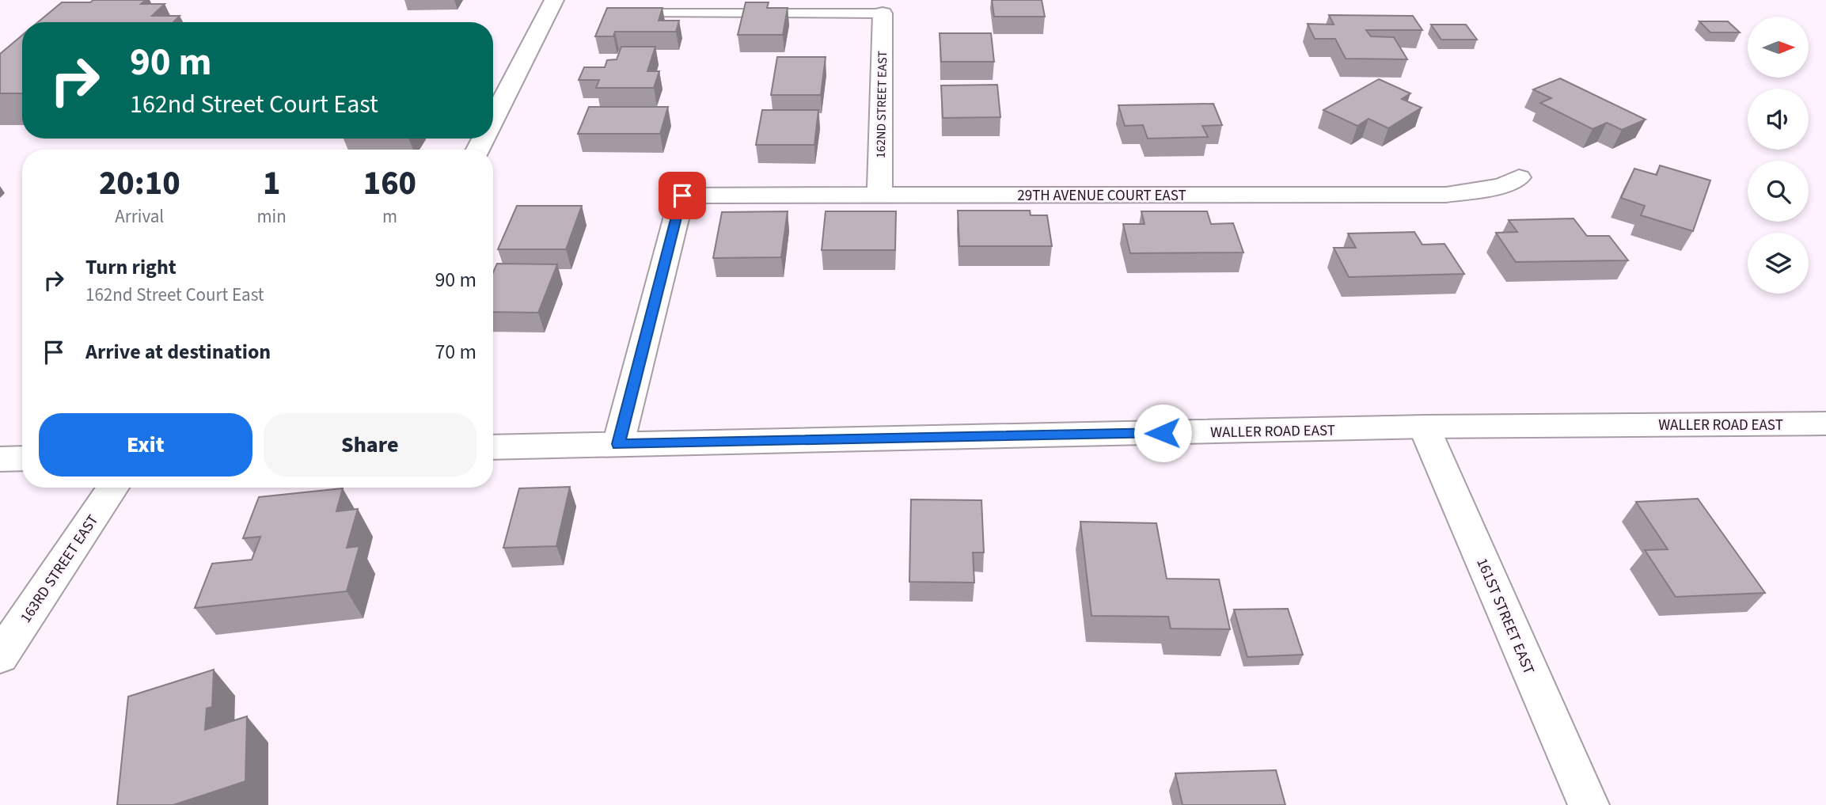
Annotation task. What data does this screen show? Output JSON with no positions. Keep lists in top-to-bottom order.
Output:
{
  "streets": {
    "street": [
      "162ND STREET EAST",
      "29TH AVENUE COURT EAST",
      "WALLER ROAD EAST",
      "163RD STREET EAST",
      "161ST STREET EAST"
    ]
  },
  "crossings": [
    ["162ND STREET EAST", "29TH AVENUE COURT EAST"],
    ["29TH AVENUE COURT EAST", "WALLER ROAD EAST"],
    ["WALLER ROAD EAST", "161ST STREET EAST"]
  ],
  "north": "right",
  "page": {
    "turn": ["90 m", "162nd Street Court East"],
    "eta": [
      "20:10",
      "Arrival",
      "1",
      "min",
      "160",
      "m"
    ],
    "list": [
      {
        "name": "Turn right",
        "note": "162nd Street Court East",
        "value": "90 m"
      },
      {
        "name": "Arrive at destination",
        "value": "70 m"
      }
    ],
    "buttons": ["Exit", "Share"]
  }
}
